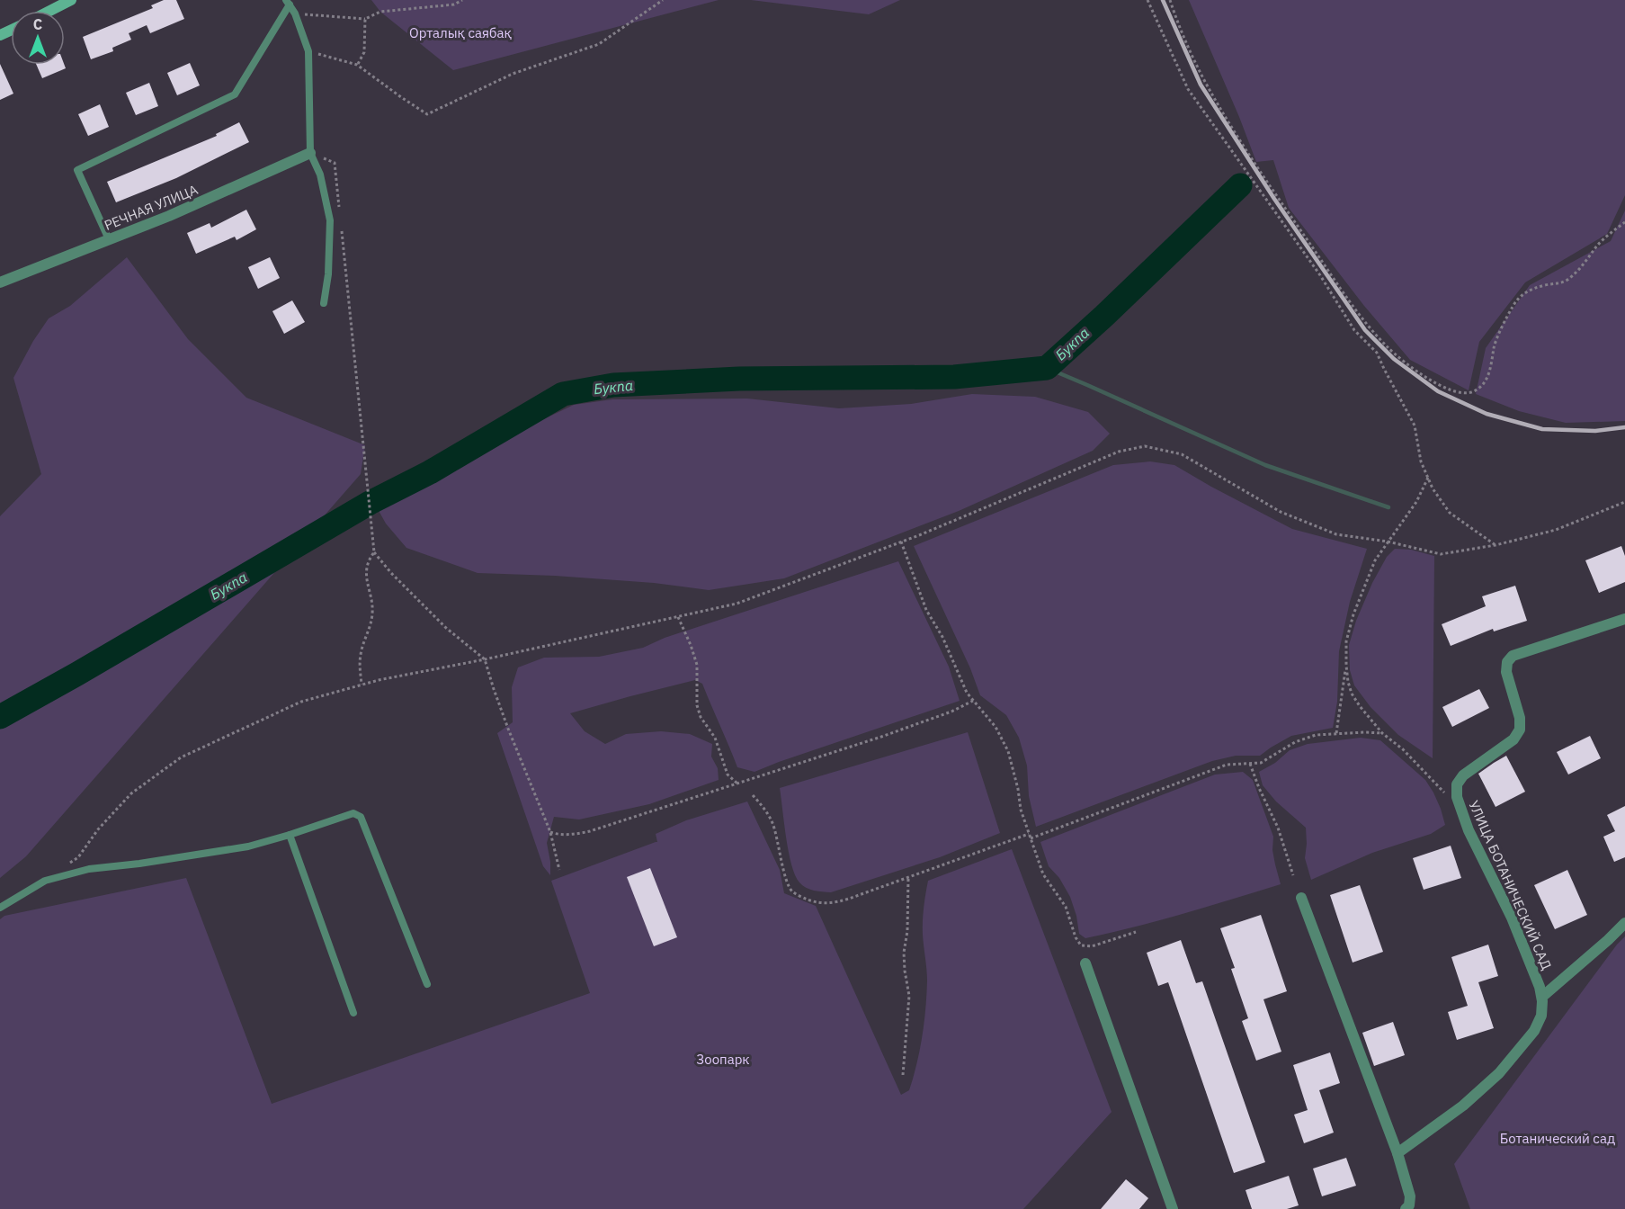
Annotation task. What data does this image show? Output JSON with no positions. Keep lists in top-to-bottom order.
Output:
{
  "streets": {
    "street": ["РЕЧНАЯ УЛИЦА", "УЛИЦА БОТАНИЧЕСКИЙ САД"]
  },
  "water": ["Букпа"],
  "parks": ["Орталық саябақ", "Зоопарк", "Ботанический сад"],
  "north": "top"
}
